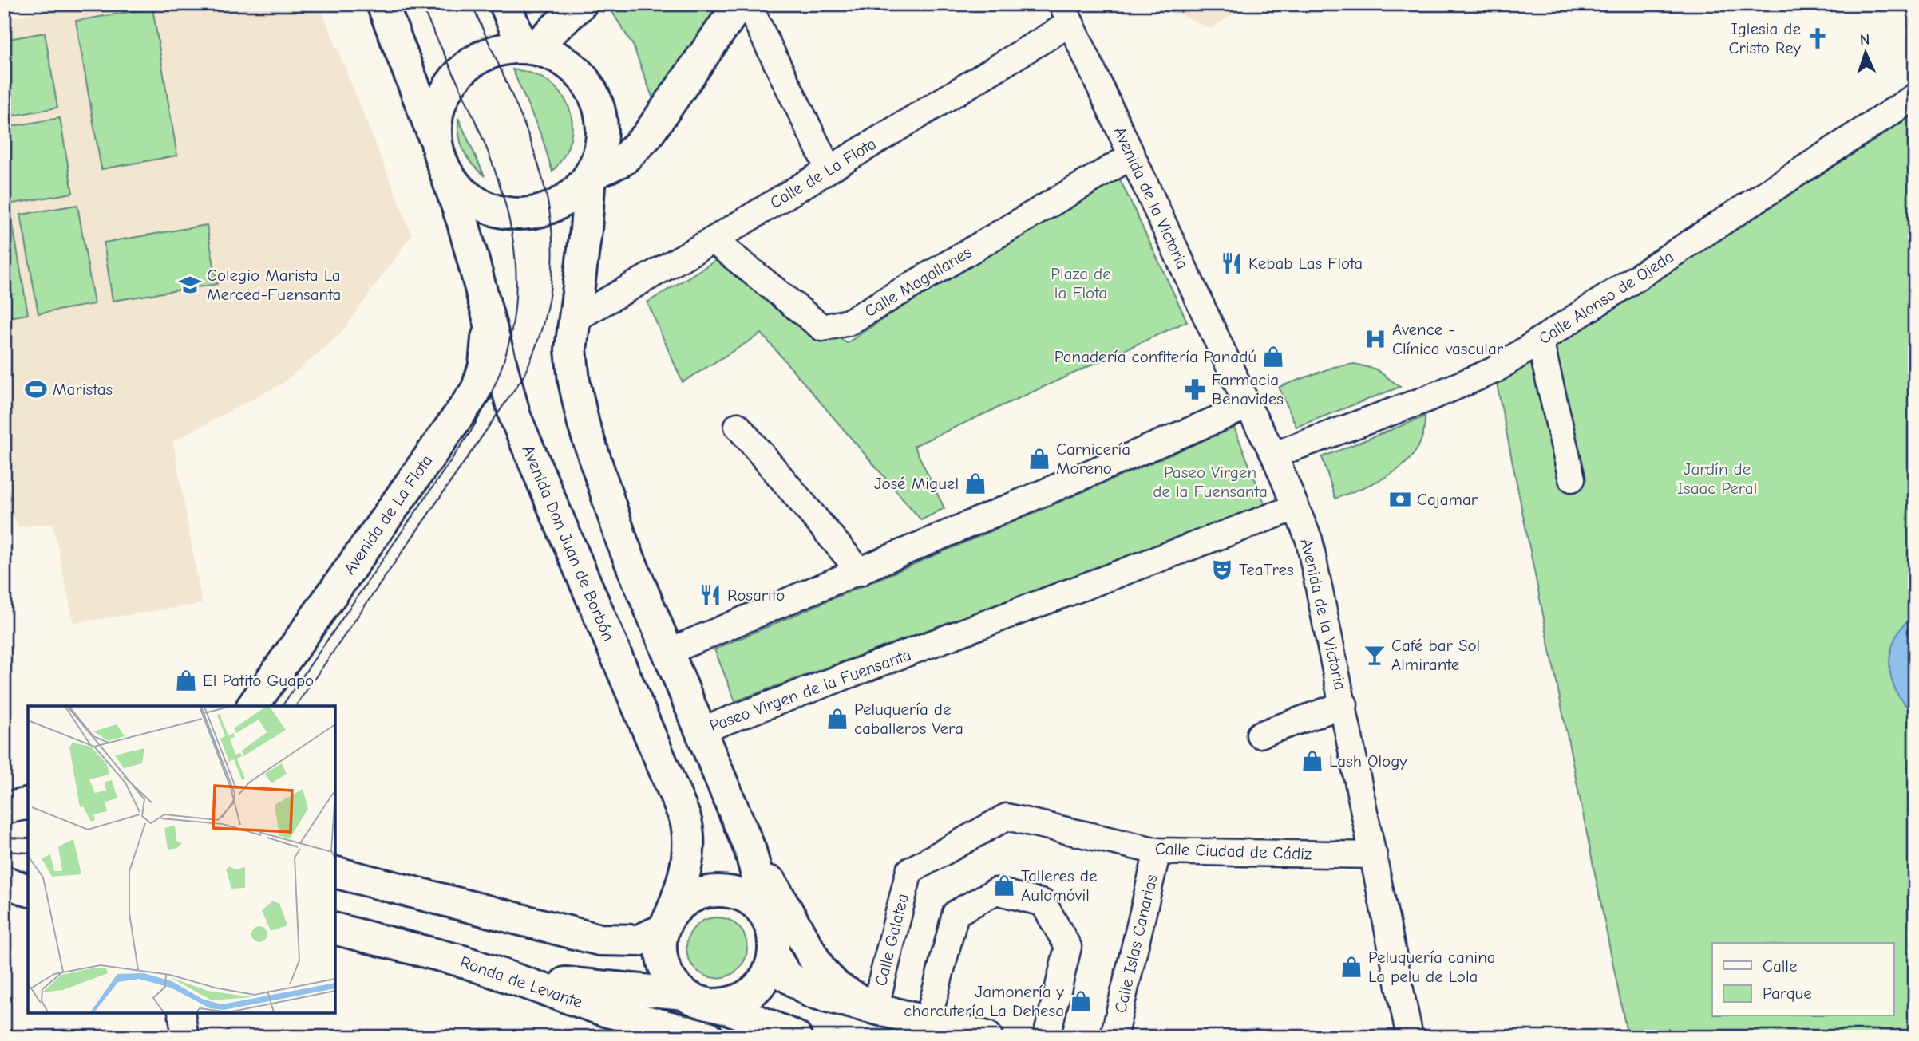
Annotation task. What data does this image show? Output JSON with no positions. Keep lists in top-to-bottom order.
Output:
{
  "streets": {
    "main road": ["Avenida de La Flota", "Avenida Don Juan de Borbón", "Ronda de Levante"],
    "street": [
      "Calle de La Flota",
      "Avenida de la Victoria",
      "Calle Magallanes",
      "Calle Alonso de Ojeda",
      "Paseo Virgen de la Fuensanta",
      "Calle Ciudad de Cádiz",
      "Calle Galatea",
      "Calle Islas Canarias"
    ]
  },
  "crossings": [
    ["Calle de La Flota", "Avenida de la Victoria"],
    ["Calle de La Flota", "Calle Magallanes"],
    ["Avenida de la Victoria", "Calle Magallanes"],
    ["Avenida de la Victoria", "Calle Alonso de Ojeda"],
    ["Avenida de la Victoria", "Paseo Virgen de la Fuensanta"],
    ["Avenida de la Victoria", "Calle Ciudad de Cádiz"],
    ["Avenida de La Flota", "Avenida Don Juan de Borbón"],
    ["Calle Ciudad de Cádiz", "Calle Galatea"],
    ["Calle Ciudad de Cádiz", "Calle Islas Canarias"]
  ],
  "parks": ["Plaza de la Flota", "Jardín de Isaac Peral", "Paseo Virgen de la Fuensanta"],
  "places": {
    "church": ["Iglesia de Cristo Rey"],
    "restaurant": ["Kebab Las Flota", "Rosarito"],
    "school or university": ["Colegio Marista La Merced-Fuensanta"],
    "hospital": ["Avence - Clínica vascular"],
    "shop": [
      "Panadería confitería Panadú",
      "Carnicería Moreno",
      "José Miguel",
      "El Patito Guapo",
      "Peluquería de caballeros Vera",
      "Lash Ology",
      "Talleres de Automóvil",
      "Peluquería canina La pelu de Lola",
      "Jamonería y charcutería La Dehesa"
    ],
    "sports": ["Maristas"],
    "pharmacy": ["Farmacia Benavides"],
    "bank": ["Cajamar"],
    "theatre": ["TeaTres"],
    "bar": ["Café bar Sol Almirante"]
  },
  "legend": ["Calle", "Parque"],
  "north": "top"
}
